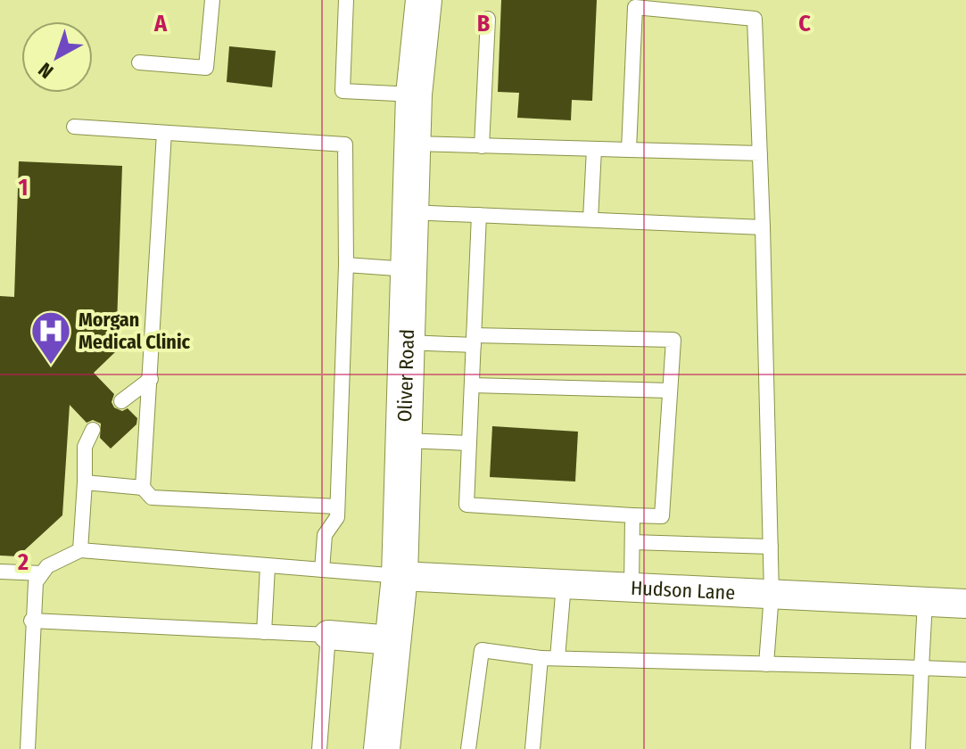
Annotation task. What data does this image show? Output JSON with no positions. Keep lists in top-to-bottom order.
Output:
{
  "streets": {
    "street": ["Oliver Road", "Hudson Lane"]
  },
  "crossings": [
    ["Oliver Road", "Hudson Lane"]
  ],
  "places": {
    "hospital": ["Morgan Medical Clinic"]
  },
  "north": "bottom left",
  "grid": {
    "columns": ["A", "B", "C"],
    "rows": ["1", "2"]
  }
}
